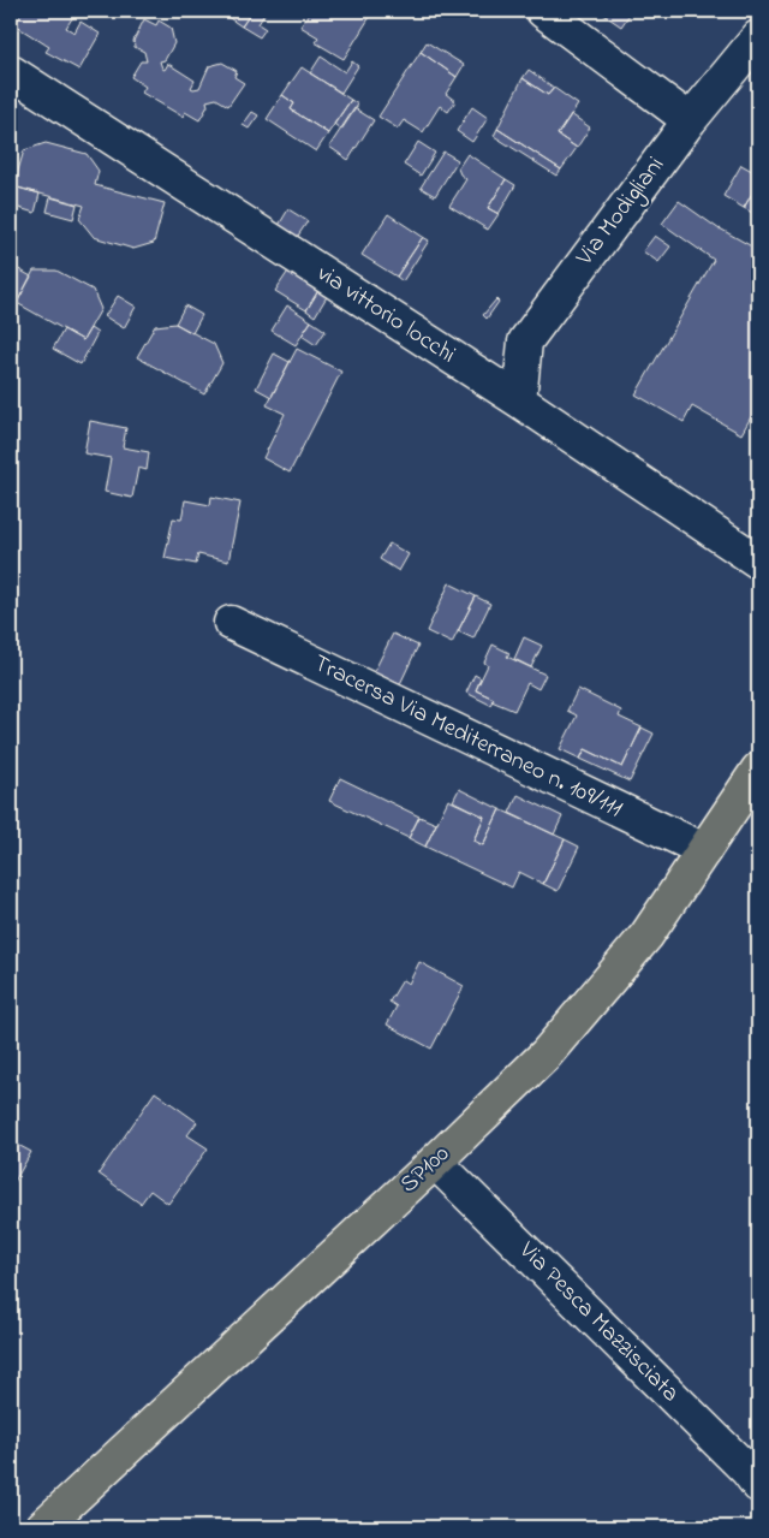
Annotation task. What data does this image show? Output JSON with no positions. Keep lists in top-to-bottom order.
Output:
{
  "streets": {
    "main road": ["SP100"],
    "street": [
      "Via Modigliani",
      "via vittorio locchi",
      "Tracersa Via Mediterraneo n. 109/111",
      "Via Pesca Mazzisciata"
    ]
  },
  "crossings": [
    ["Via Modigliani", "via vittorio locchi"],
    ["Tracersa Via Mediterraneo n. 109/111", "SP100"],
    ["SP100", "Via Pesca Mazzisciata"]
  ]
}
